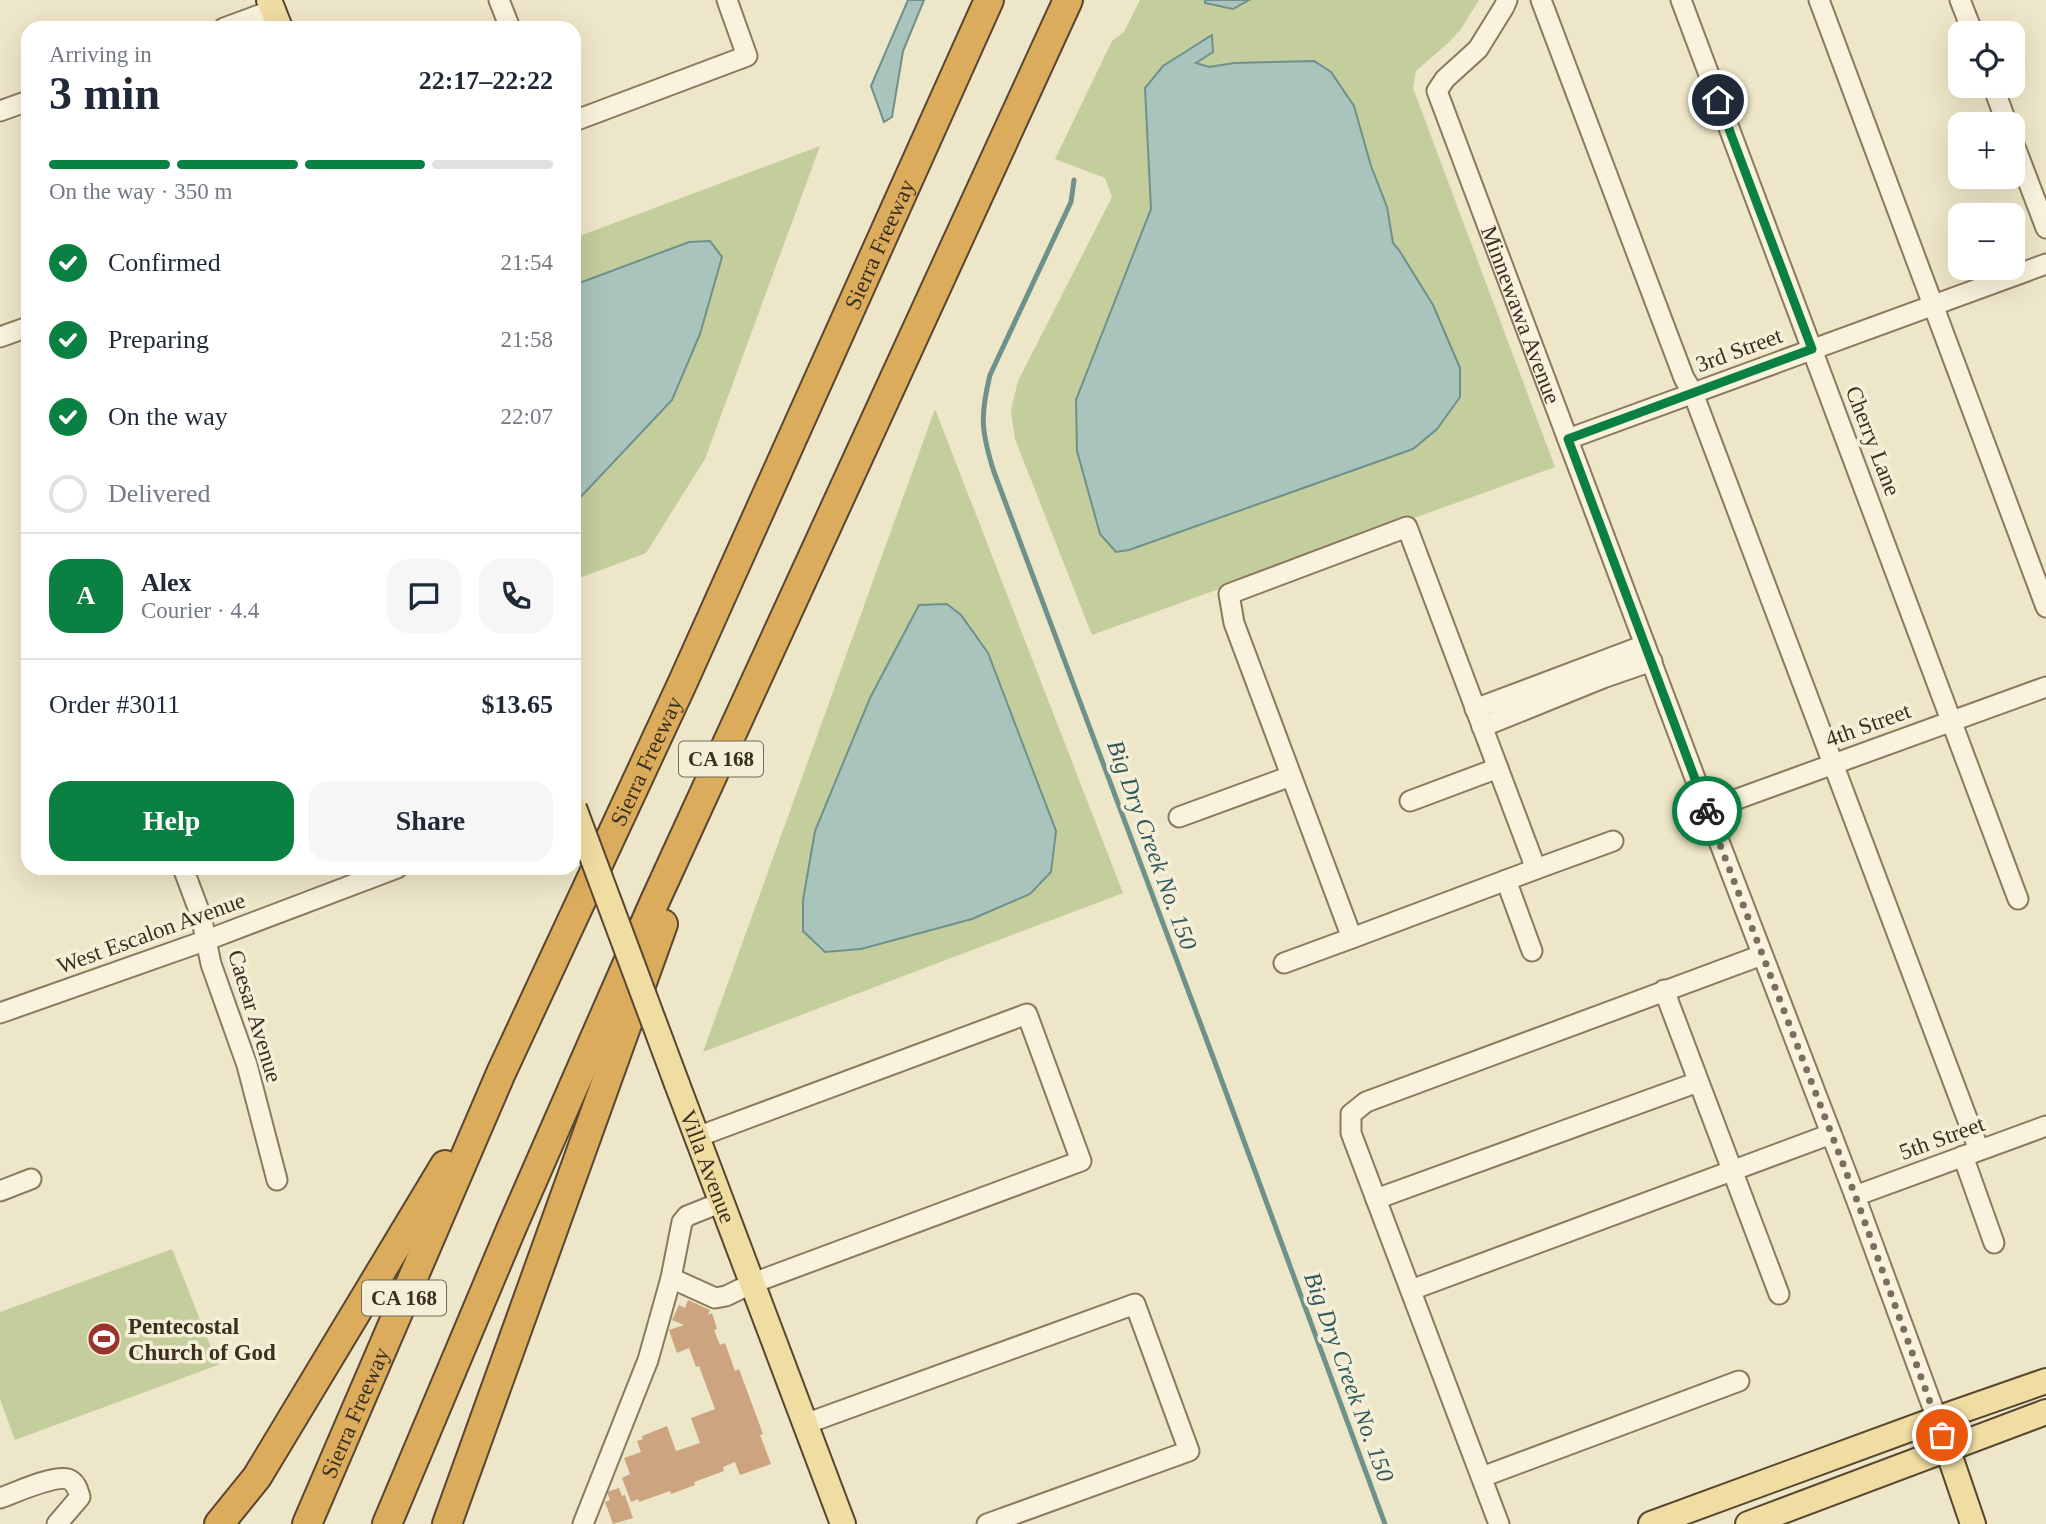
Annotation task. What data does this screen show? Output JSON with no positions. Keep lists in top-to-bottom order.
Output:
{
  "streets": {
    "highway": ["Sierra Freeway", "CA 168"],
    "main road": ["Minnewawa Avenue", "Villa Avenue"],
    "street": [
      "3rd Street",
      "Cherry Lane",
      "4th Street",
      "West Escalon Avenue",
      "Caesar Avenue",
      "5th Street"
    ]
  },
  "crossings": [
    ["Minnewawa Avenue", "3rd Street"],
    ["Minnewawa Avenue", "4th Street"],
    ["Minnewawa Avenue", "5th Street"],
    ["3rd Street", "Cherry Lane"],
    ["Cherry Lane", "4th Street"],
    ["West Escalon Avenue", "Caesar Avenue"]
  ],
  "water": ["Big Dry Creek No. 150"],
  "places": {
    "sports": ["Pentecostal Church of God"]
  },
  "page": {
    "map_buttons": ["+", "−"],
    "heading": ["3 min", "Arriving in", "22:17–22:22"],
    "panel": [
      "Alex",
      "Courier · 4.4",
      "Order #3011",
      "$13.65"
    ],
    "bar": "On the way · 350 m",
    "list": [
      ["Confirmed", "21:54"],
      ["Preparing", "21:58"],
      ["On the way", "22:07"],
      "Delivered"
    ],
    "round": "A",
    "buttons": ["Help", "Share"]
  }
}
